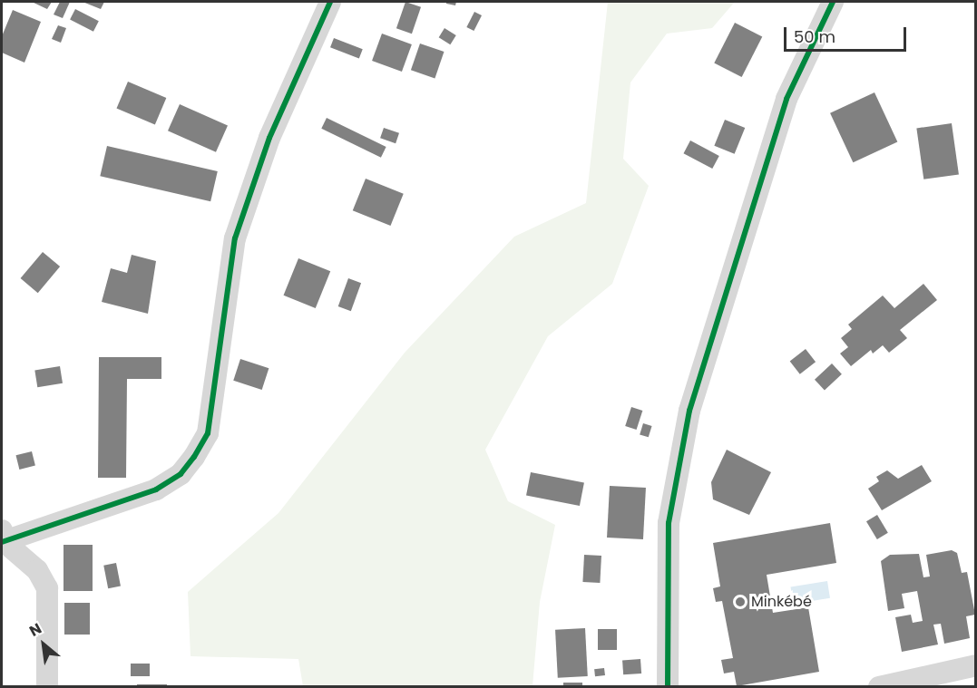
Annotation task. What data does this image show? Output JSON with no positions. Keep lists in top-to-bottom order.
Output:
{
  "places": ["Minkébé"],
  "scale_bar": "50 m",
  "north": "top left"
}
